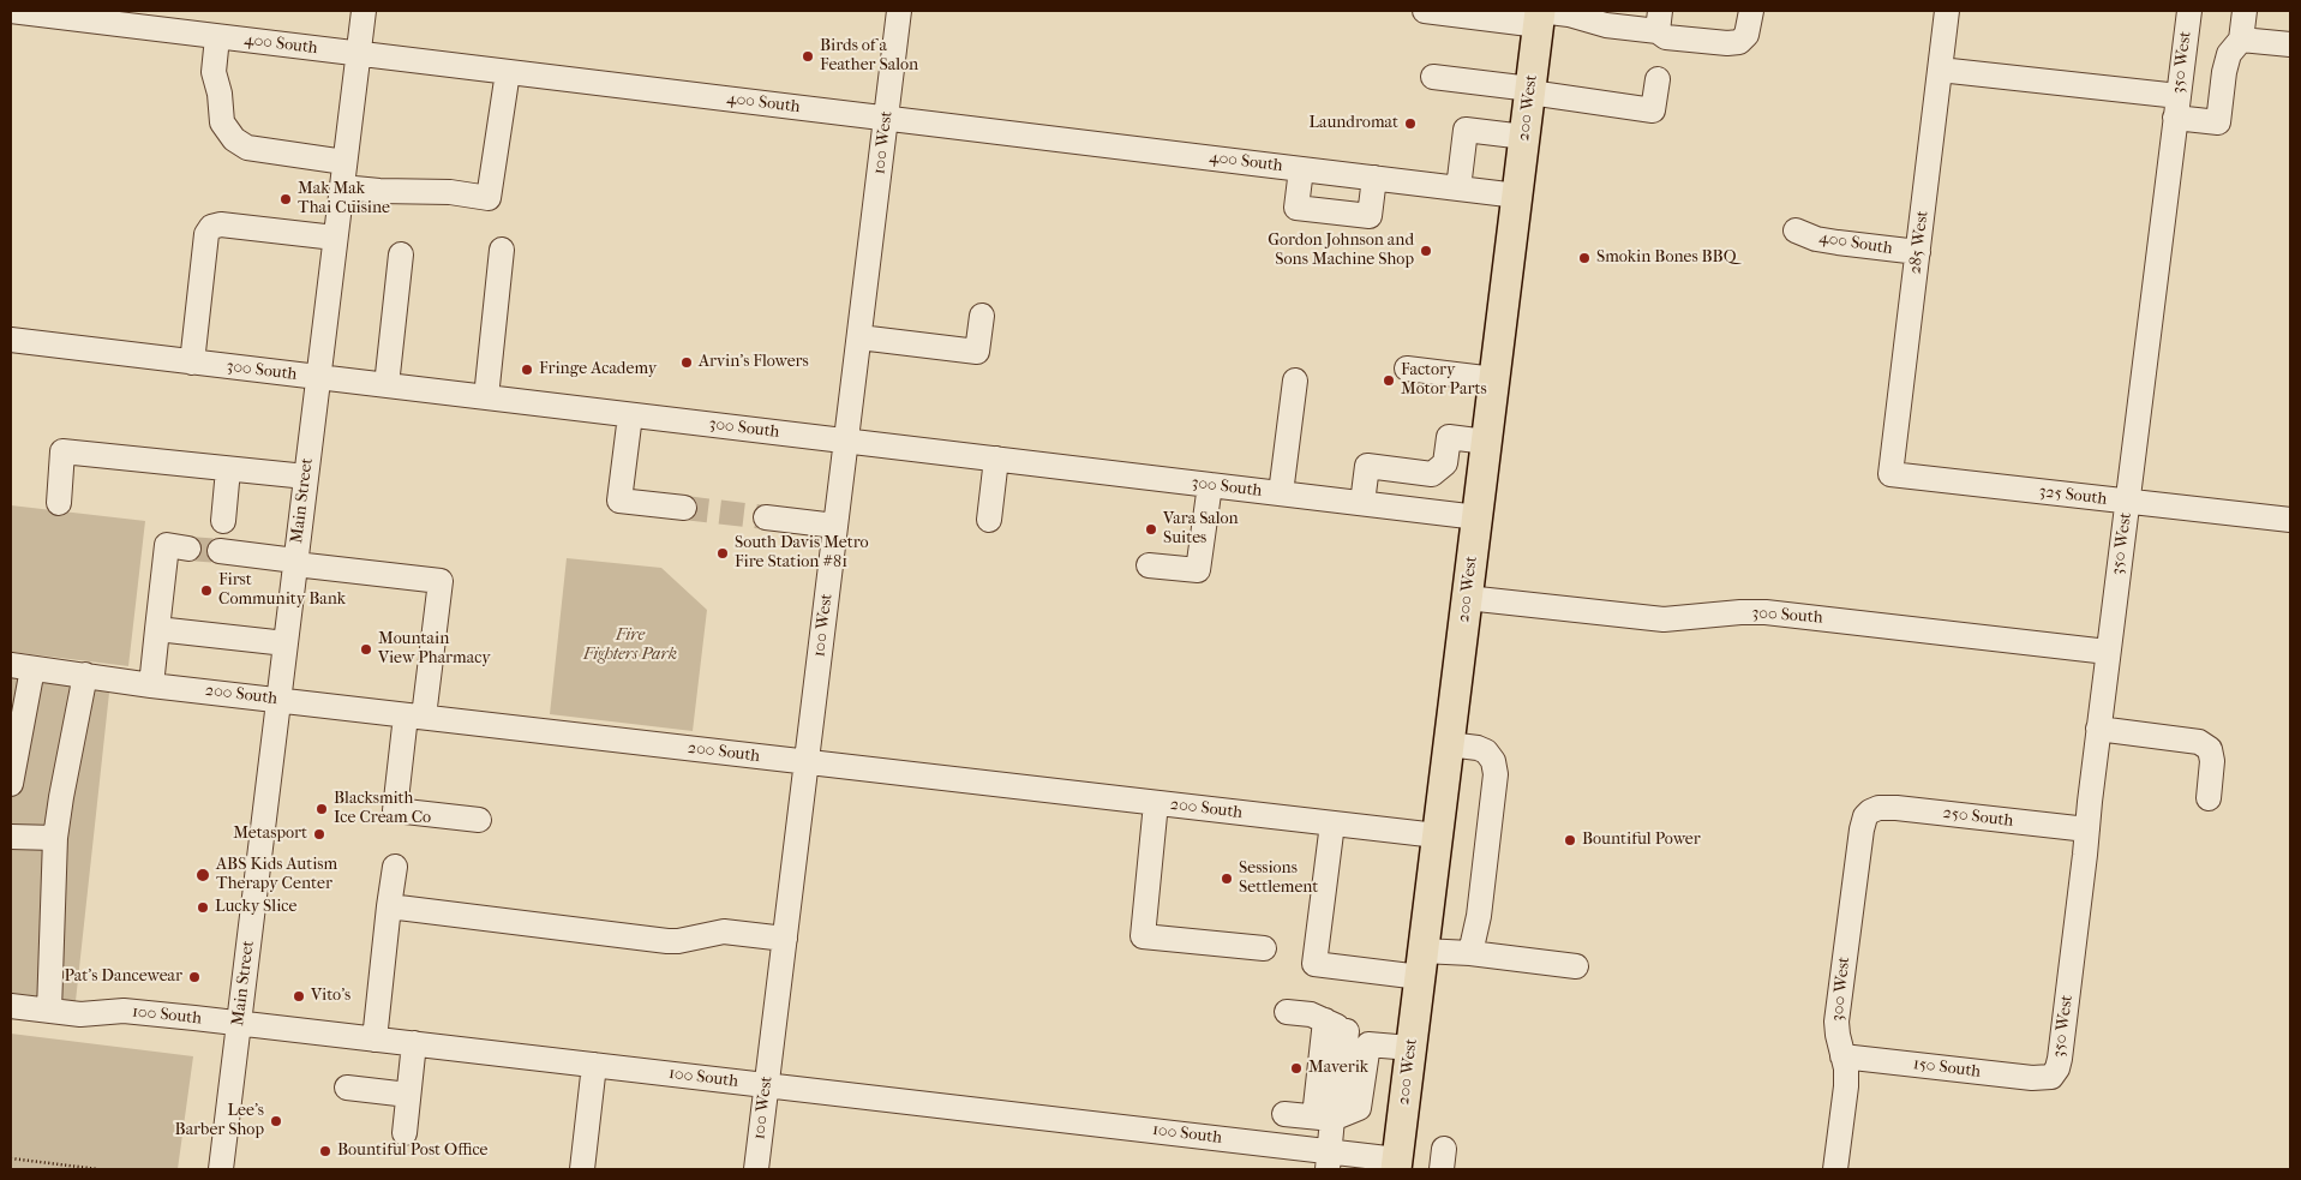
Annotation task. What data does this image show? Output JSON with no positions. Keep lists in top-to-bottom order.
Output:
{
  "streets": {
    "main road": ["200 West"],
    "street": [
      "400 South",
      "350 West",
      "100 West",
      "285 West",
      "300 South",
      "325 South",
      "Main Street",
      "200 South",
      "250 South",
      "300 West",
      "100 South",
      "150 South"
    ]
  },
  "crossings": [
    ["400 South", "200 West"],
    ["400 South", "100 West"],
    ["400 South", "285 West"],
    ["400 South", "Main Street"],
    ["350 West", "300 South"],
    ["350 West", "325 South"],
    ["350 West", "250 South"],
    ["350 West", "150 South"],
    ["200 West", "300 South"],
    ["200 West", "200 South"],
    ["200 West", "100 South"],
    ["100 West", "300 South"],
    ["100 West", "200 South"],
    ["100 West", "100 South"],
    ["285 West", "325 South"],
    ["300 South", "Main Street"],
    ["Main Street", "200 South"],
    ["Main Street", "100 South"],
    ["250 South", "300 West"],
    ["300 West", "150 South"]
  ],
  "parks": ["Fire Fighters Park"],
  "places": [
    "Birds of a Feather Salon",
    "Laundromat",
    "Mak Mak Thai Cuisine",
    "Gordon Johnson and Sons Machine Shop",
    "Smokin Bones BBQ",
    "Arvin's Flowers",
    "Fringe Academy",
    "Factory Motor Parts",
    "Vara Salon Suites",
    "South Davis Metro Fire Station #81",
    "First Community Bank",
    "Mountain View Pharmacy",
    "Blacksmith Ice Cream Co",
    "Metasport",
    "Bountiful Power",
    "ABS Kids Autism Therapy Center",
    "Sessions Settlement",
    "Lucky Slice",
    "Pat's Dancewear",
    "Vito's",
    "Maverik",
    "Lee's Barber Shop",
    "Bountiful Post Office"
  ]
}
